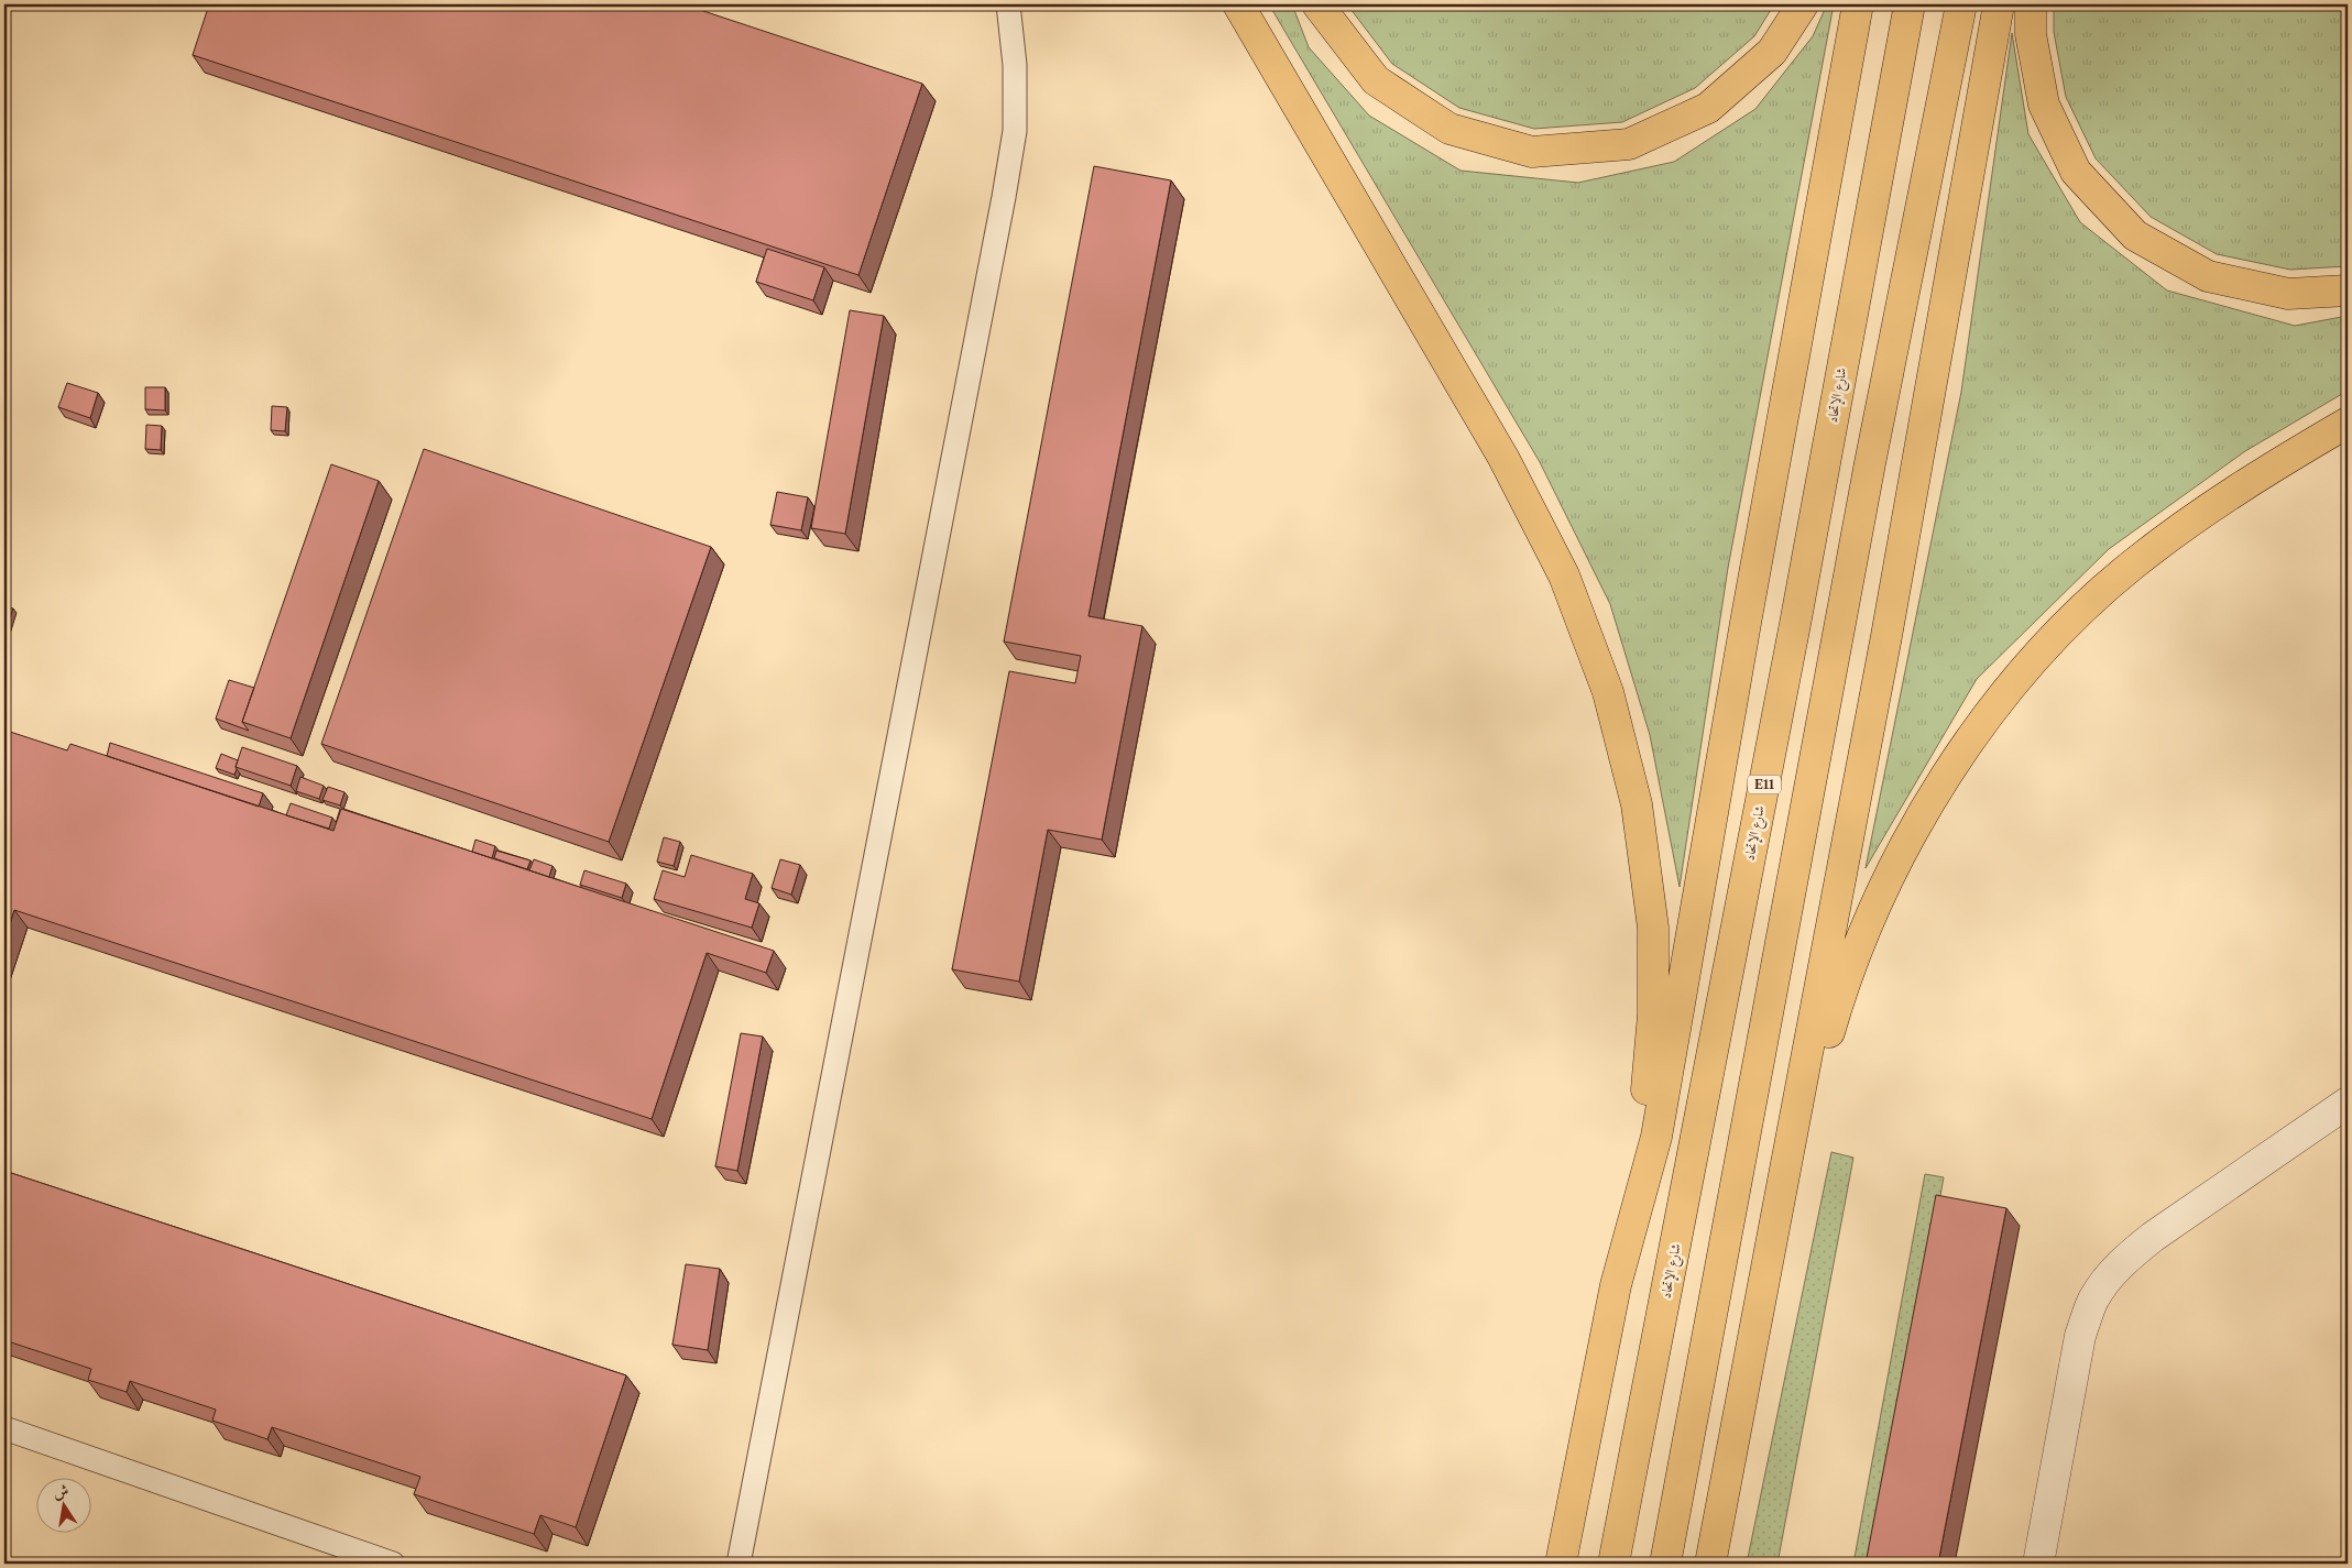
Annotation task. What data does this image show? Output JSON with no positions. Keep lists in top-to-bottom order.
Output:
{
  "streets": {
    "main road": ["شارع الإتحاد", "E11"]
  },
  "north": "top"
}
